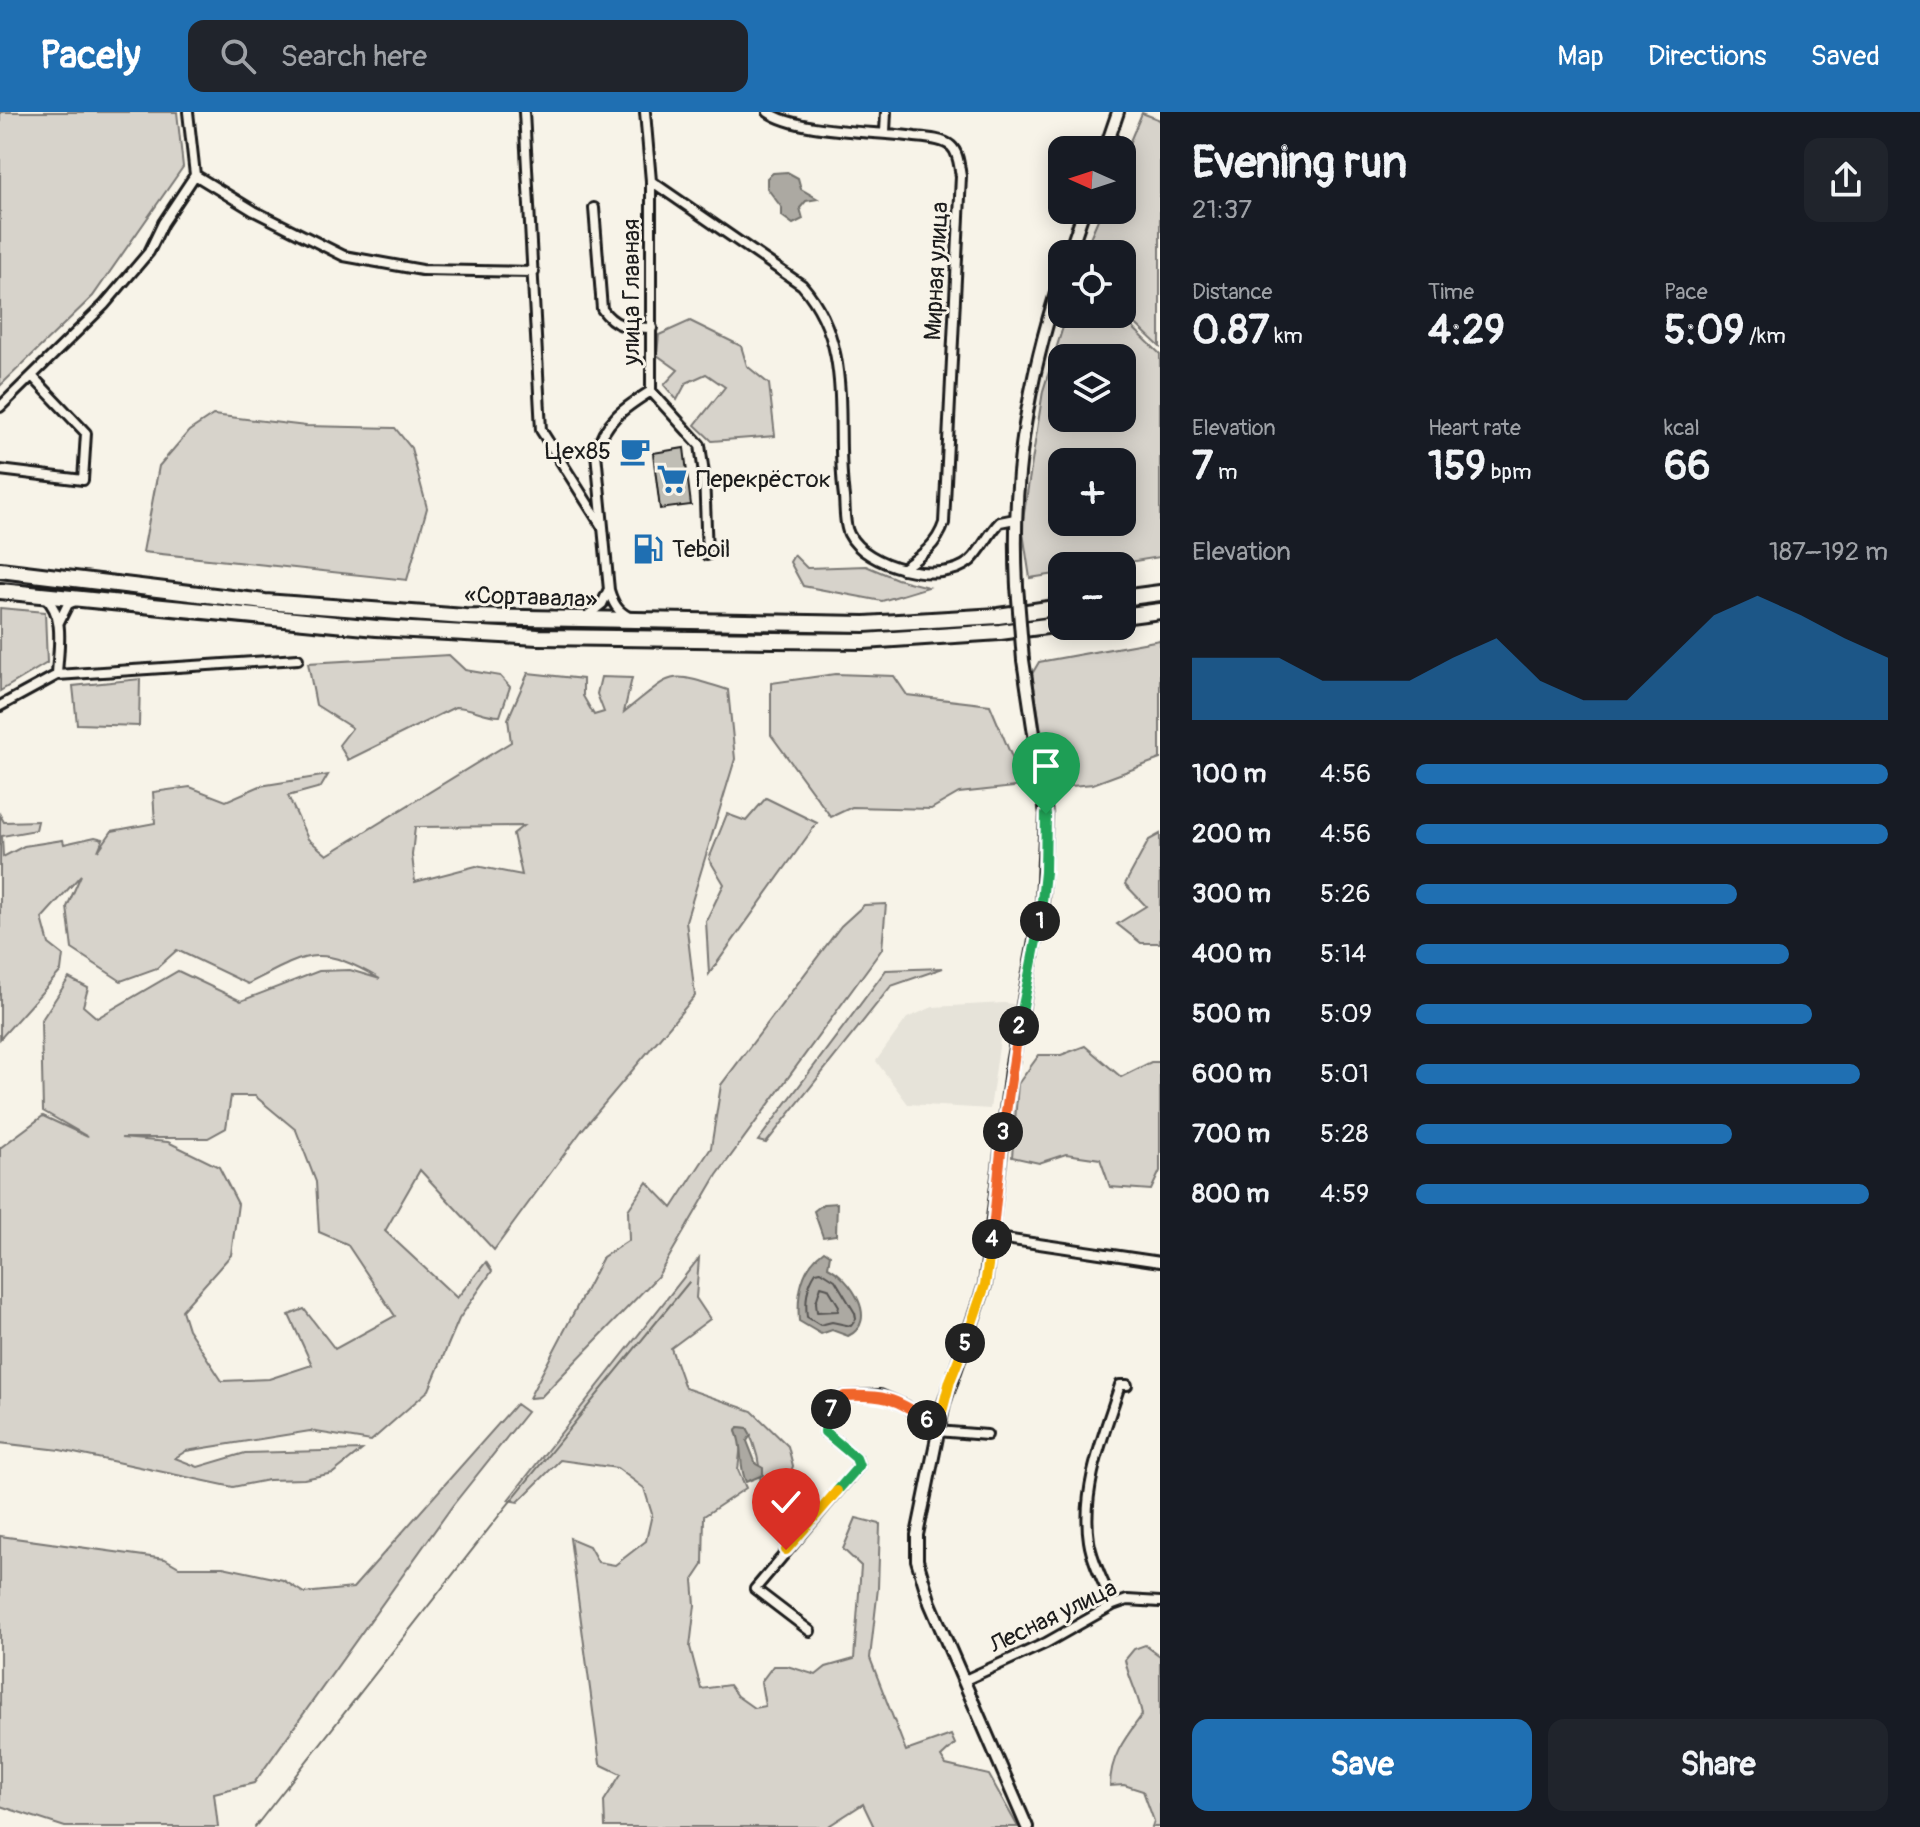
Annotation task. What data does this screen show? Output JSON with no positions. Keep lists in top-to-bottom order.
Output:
{
  "streets": {
    "highway": ["«Сортавала»"],
    "street": ["Мирная улица", "улица Главная", "Лесная улица"]
  },
  "places": {
    "cafe": ["Цех85"],
    "supermarket": ["Перекрёсток"],
    "fuel station": ["Teboil"]
  },
  "north": "left",
  "page": {
    "header": "Pacely",
    "search": "Search here",
    "nav": ["Map", "Directions", "Saved"],
    "heading": ["Evening run", "21:37"],
    "map_buttons": ["+", "−"],
    "stats": [
      ["Distance", "0.87 km"],
      ["Time", "4:29"],
      ["Pace", "5:09 /km"],
      ["Elevation", "7 m"],
      ["Heart rate", "159 bpm"],
      ["kcal", "66"]
    ],
    "chart": ["Elevation", "187–192 m"],
    "list": [
      {
        "name": "100 m",
        "note": "4:56"
      },
      {
        "name": "200 m",
        "note": "4:56"
      },
      {
        "name": "300 m",
        "note": "5:26"
      },
      {
        "name": "400 m",
        "note": "5:14"
      },
      {
        "name": "500 m",
        "note": "5:09"
      },
      {
        "name": "600 m",
        "note": "5:01"
      },
      {
        "name": "700 m",
        "note": "5:28"
      },
      {
        "name": "800 m",
        "note": "4:59"
      }
    ],
    "pins": [
      "1",
      "2",
      "3",
      "4",
      "5",
      "7",
      "6"
    ],
    "buttons": ["Save", "Share"]
  }
}
